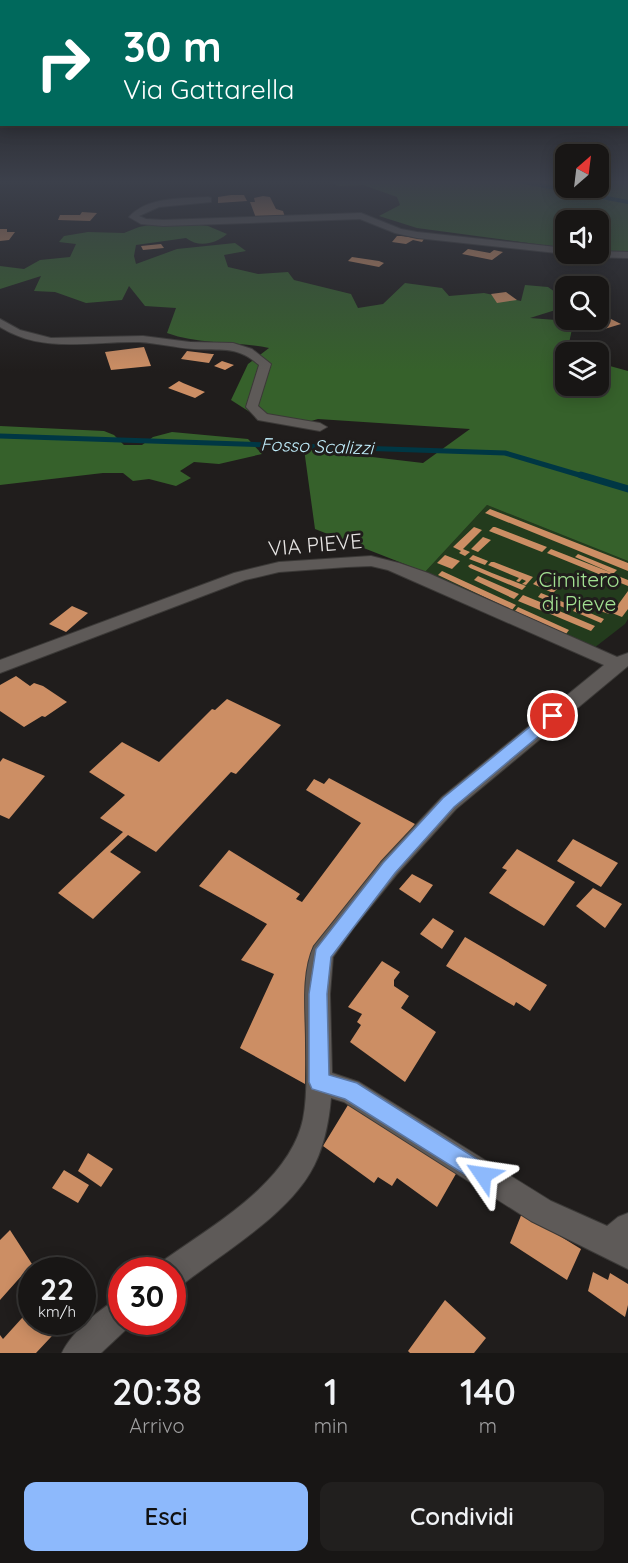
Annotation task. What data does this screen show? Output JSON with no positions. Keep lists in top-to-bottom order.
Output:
{
  "streets": {
    "street": ["VIA PIEVE"]
  },
  "water": ["Fosso Scalizzi"],
  "parks": ["Cimitero di Pieve"],
  "north": "top right",
  "page": {
    "turn": ["30 m", "Via Gattarella"],
    "speed": "22 km/h",
    "limit": "30",
    "eta": [
      "20:38",
      "Arrivo",
      "1",
      "min",
      "140",
      "m"
    ],
    "buttons": ["Esci", "Condividi"]
  }
}
